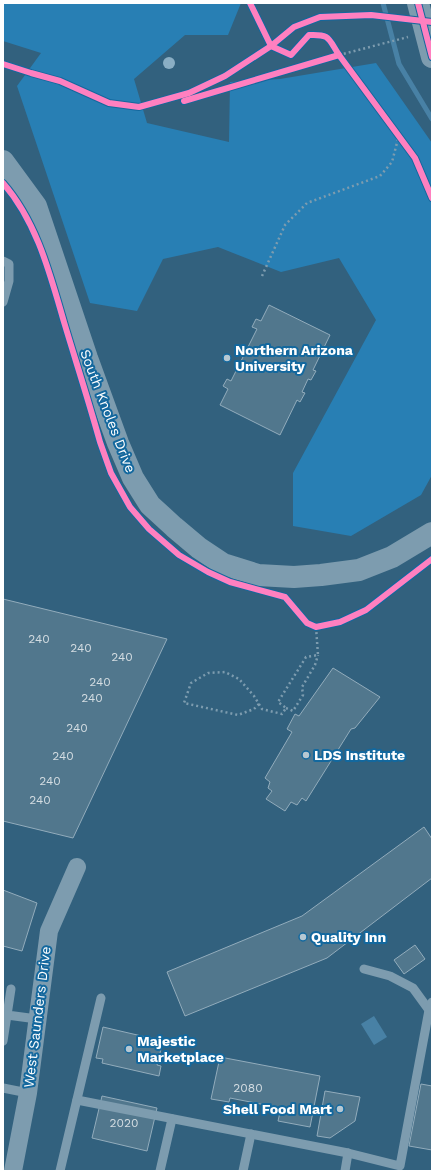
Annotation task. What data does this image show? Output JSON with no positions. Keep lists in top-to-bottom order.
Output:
{
  "streets": {
    "street": ["South Knoles Drive", "West Saunders Drive"]
  },
  "places": [
    "Northern Arizona University",
    "LDS Institute",
    "Quality Inn",
    "Majestic Marketplace",
    "Shell Food Mart"
  ],
  "house_numbers": [
    "240",
    "240",
    "240",
    "240",
    "240",
    "240",
    "240",
    "240",
    "240",
    "2080",
    "2020"
  ]
}
